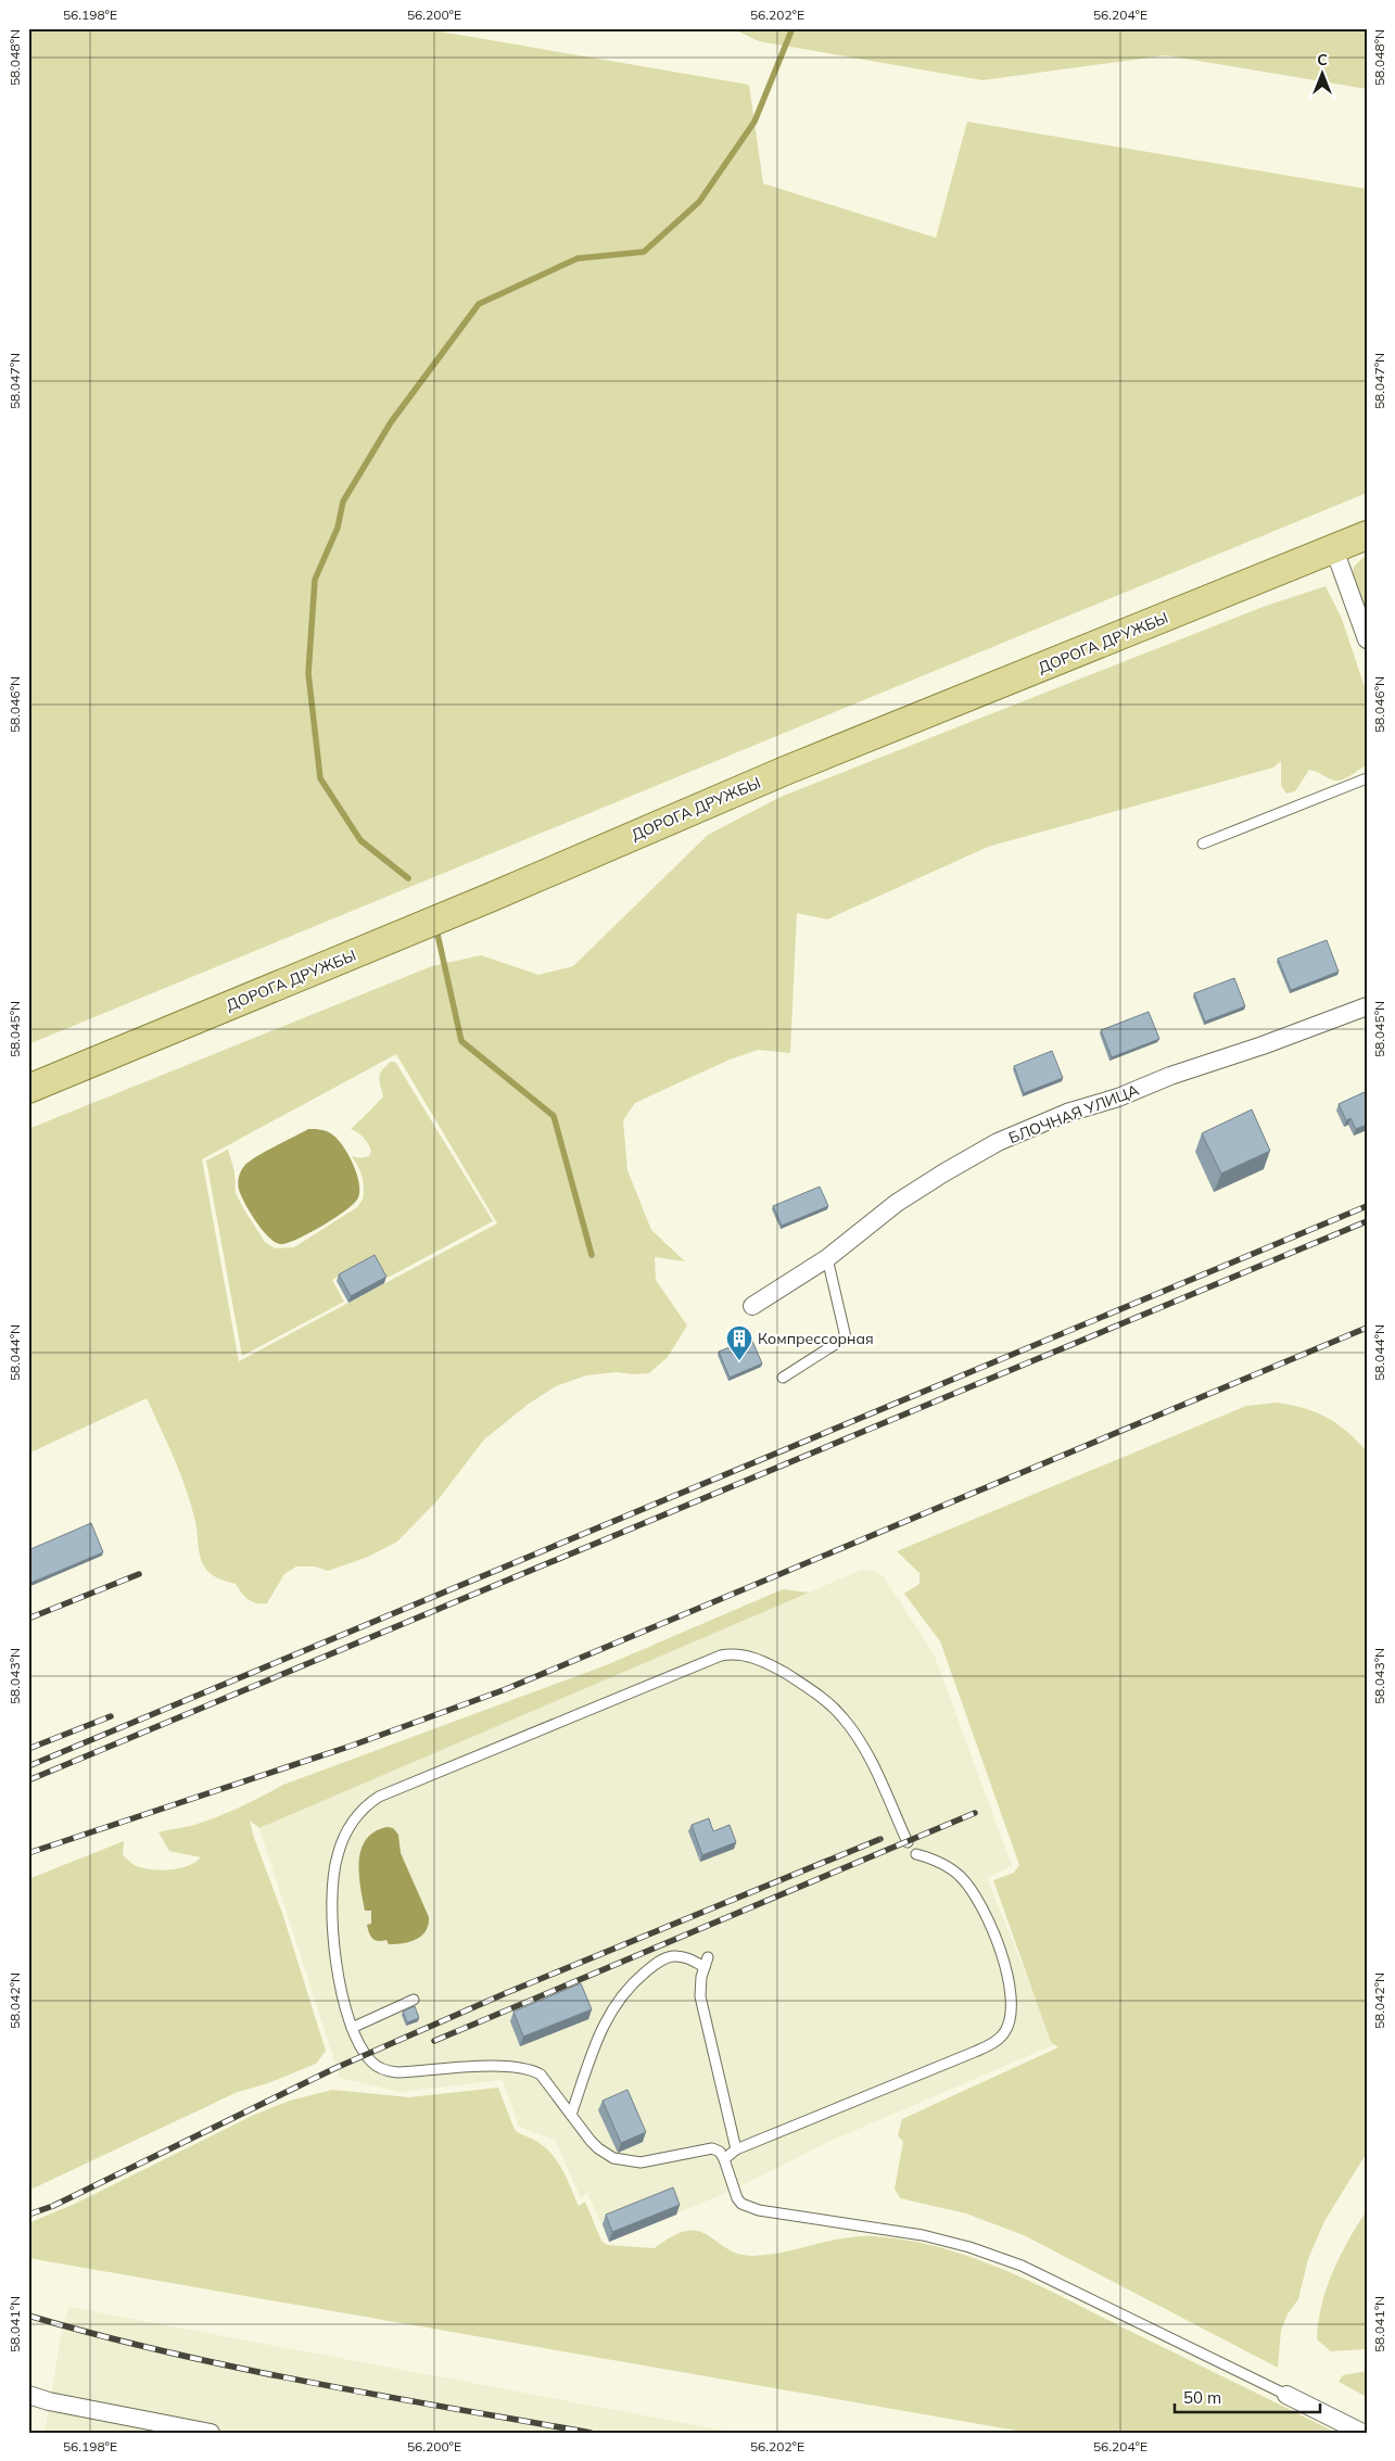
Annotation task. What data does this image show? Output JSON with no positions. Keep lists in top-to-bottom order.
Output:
{
  "streets": {
    "main road": ["ДОРОГА ДРУЖБЫ"],
    "street": ["БЛОЧНАЯ УЛИЦА"]
  },
  "places": {
    "building": ["Компрессорная"]
  },
  "scale_bar": "50 m",
  "north": "top",
  "coordinates": [
    "56.198°E",
    "56.200°E",
    "56.202°E",
    "56.204°E",
    "58.048°N",
    "58.047°N",
    "58.046°N",
    "58.045°N",
    "58.044°N",
    "58.043°N",
    "58.042°N",
    "58.041°N"
  ]
}
